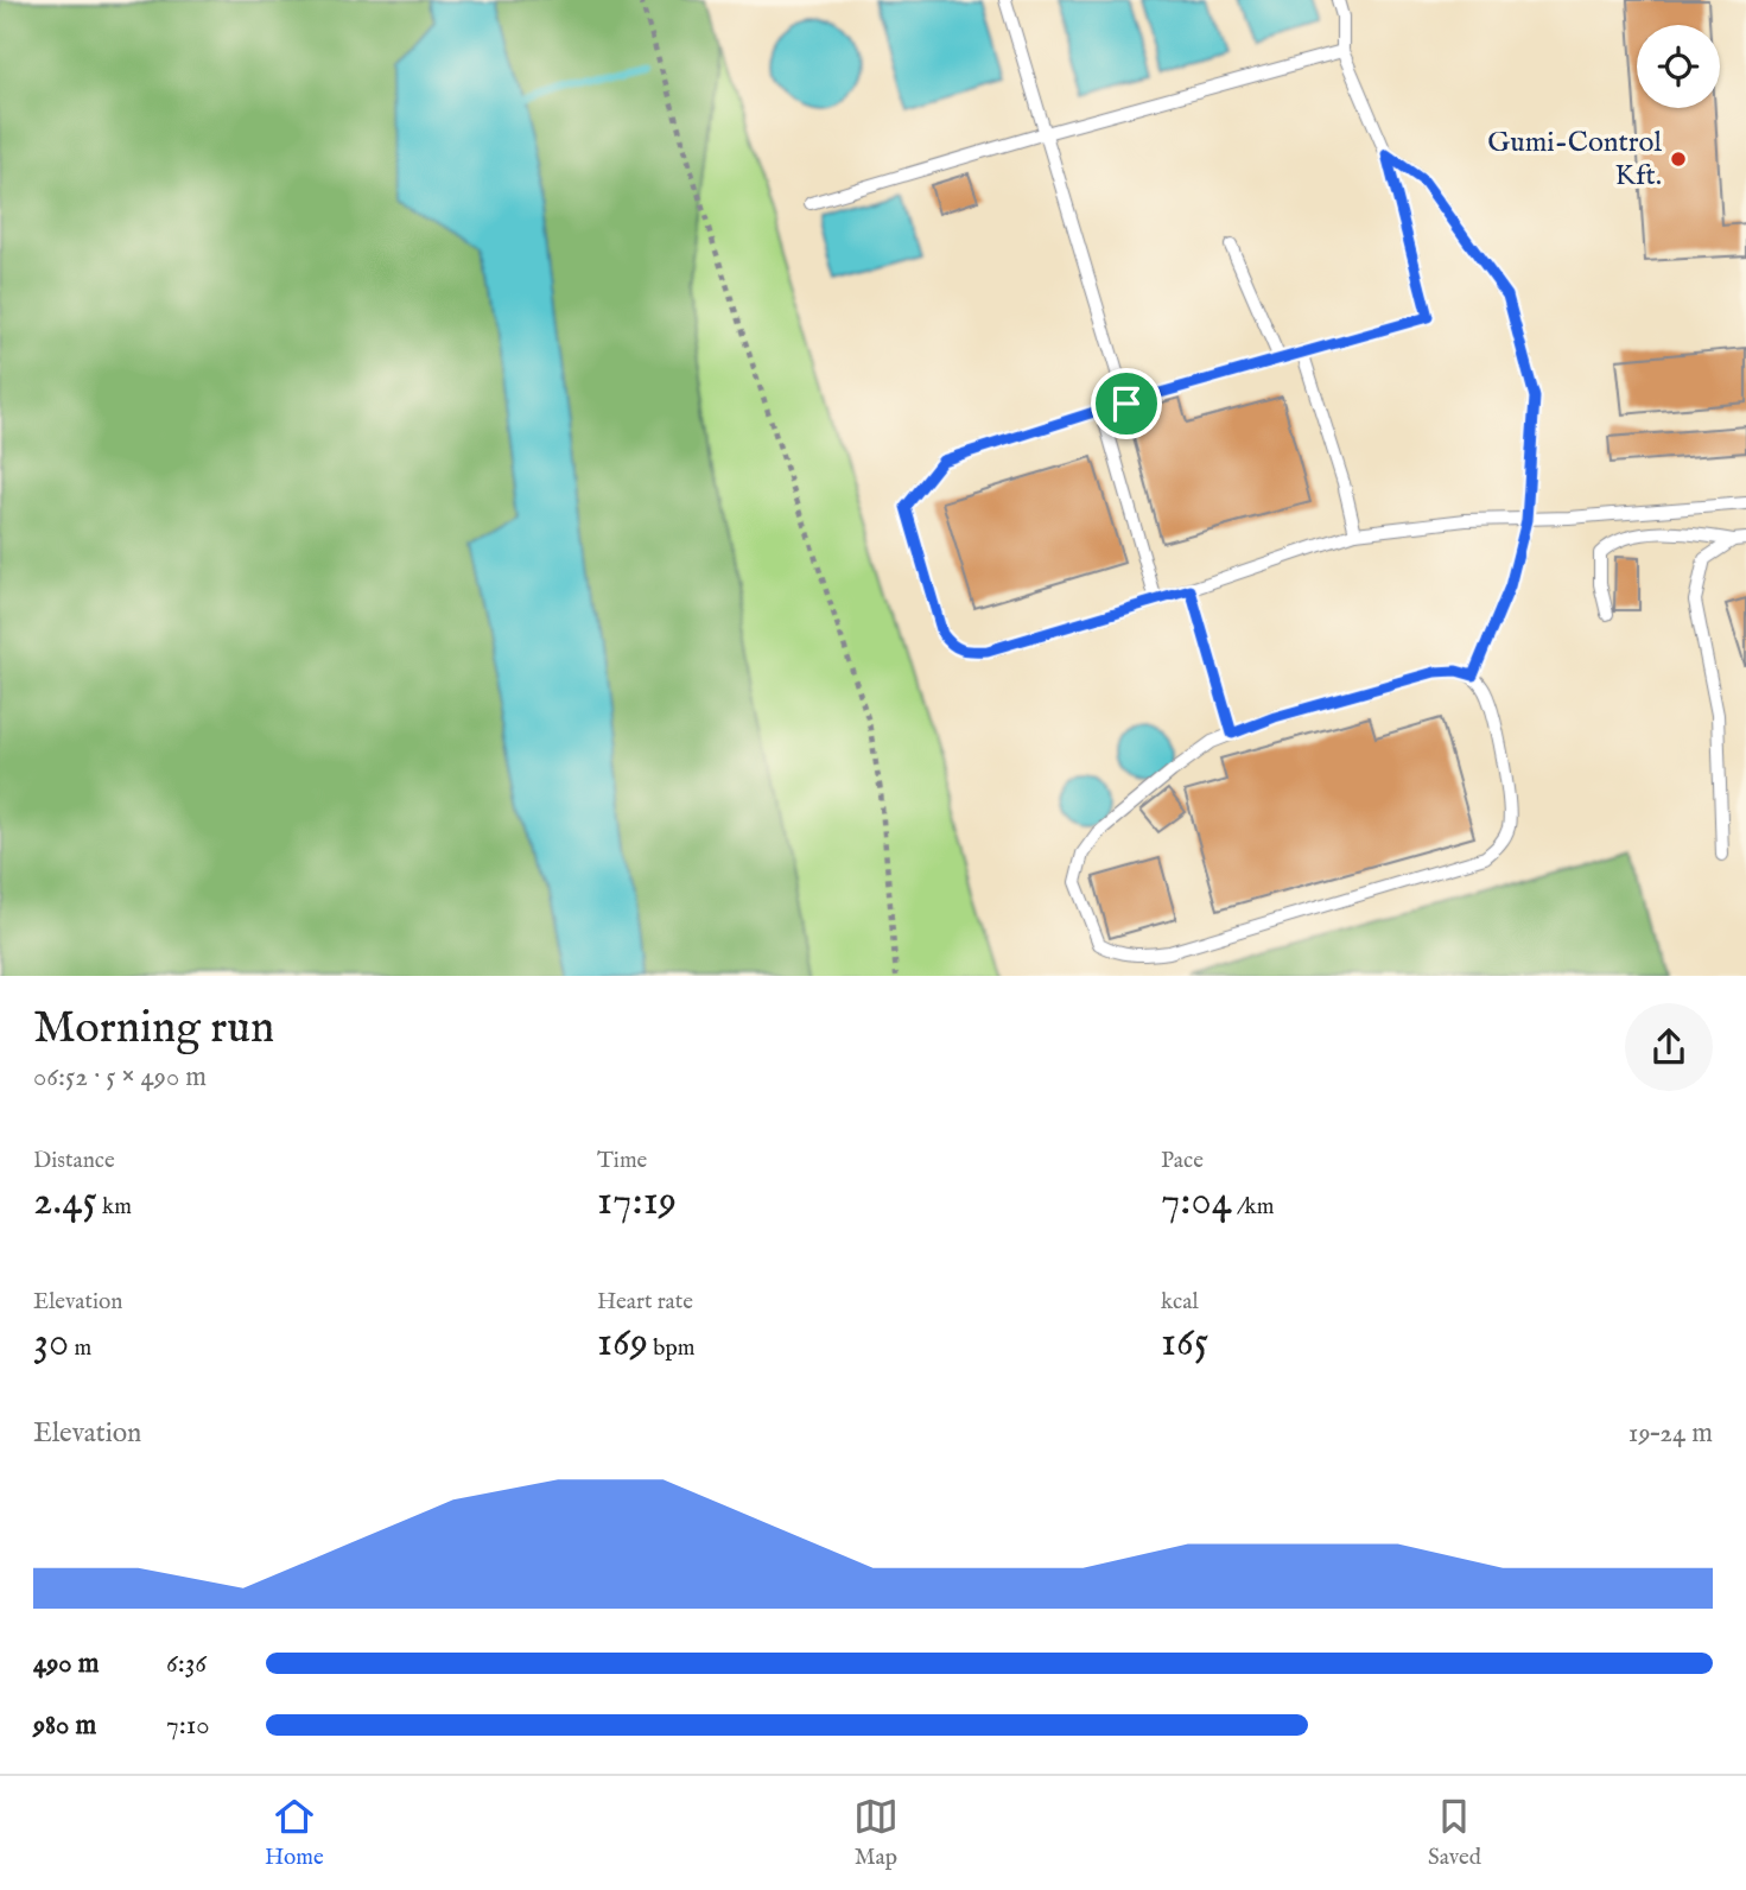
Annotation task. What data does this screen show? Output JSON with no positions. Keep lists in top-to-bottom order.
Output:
{
  "places": ["Gumi-Control Kft."],
  "page": {
    "heading": ["Morning run", "06:52 · 5 × 490 m"],
    "stats": [
      ["Distance", "2.45 km"],
      ["Time", "17:19"],
      ["Pace", "7:04 /km"],
      ["Elevation", "30 m"],
      ["Heart rate", "169 bpm"],
      ["kcal", "165"]
    ],
    "chart": ["Elevation", "19–24 m"],
    "list": [
      {
        "name": "490 m",
        "note": "6:36"
      },
      {
        "name": "980 m",
        "note": "7:10"
      }
    ],
    "tabs": ["Home", "Map", "Saved"]
  }
}
